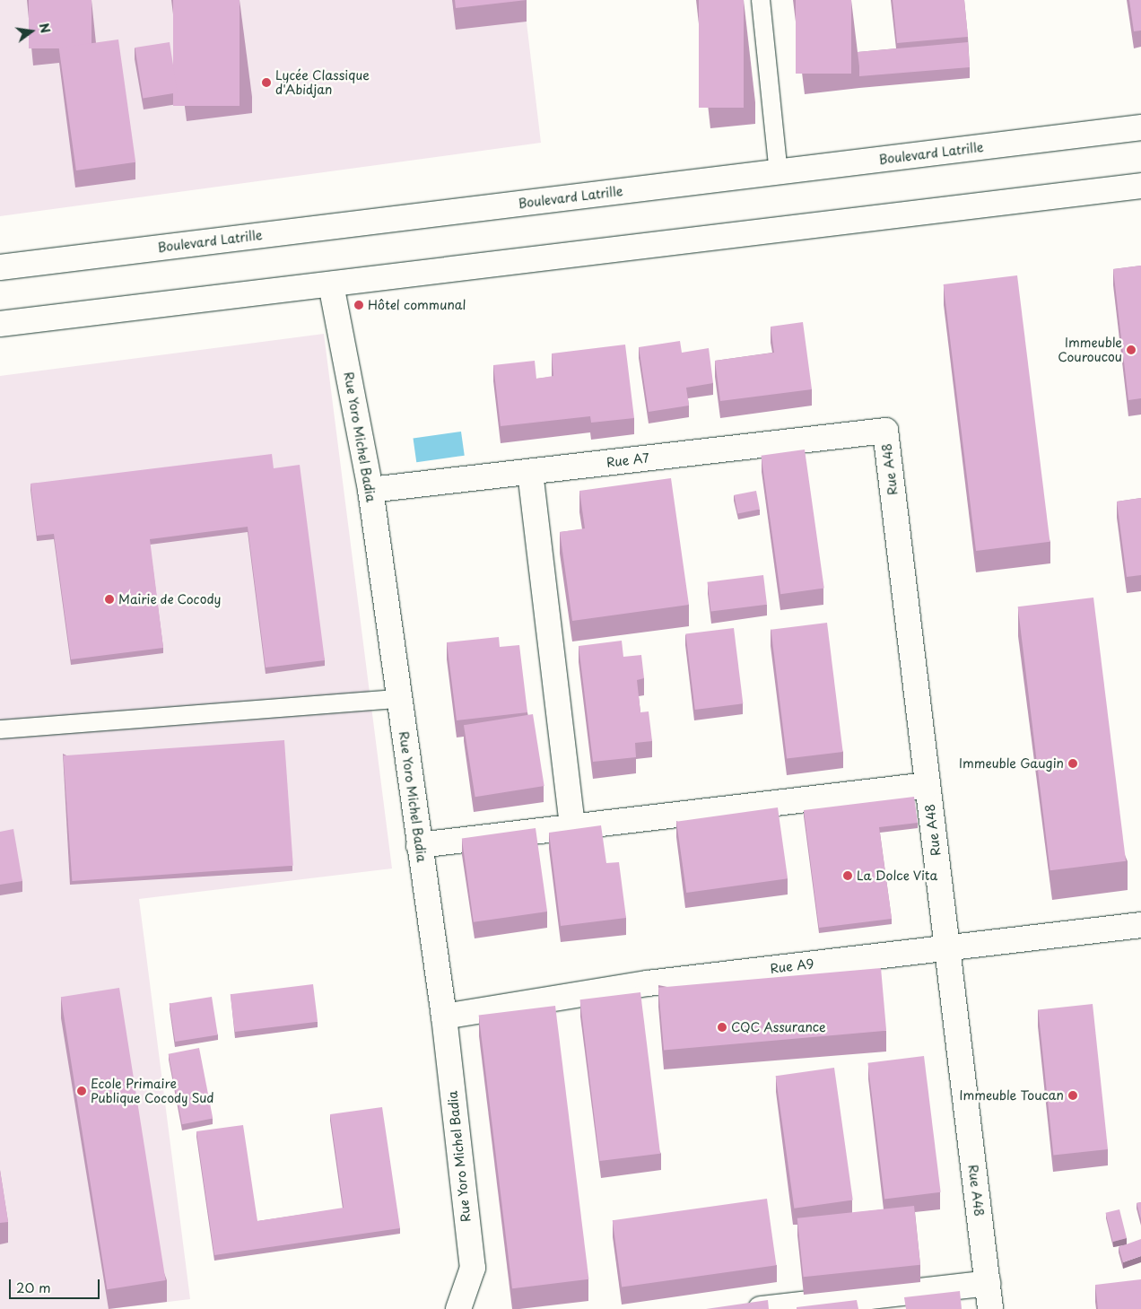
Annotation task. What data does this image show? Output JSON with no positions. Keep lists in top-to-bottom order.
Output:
{
  "streets": {
    "street": [
      "Boulevard Latrille",
      "Rue Yoro Michel Badia",
      "Rue A7",
      "Rue A48",
      "Rue A9"
    ]
  },
  "crossings": [
    ["Rue Yoro Michel Badia", "Rue A7"],
    ["Rue Yoro Michel Badia", "Rue A9"],
    ["Rue A7", "Rue A48"],
    ["Rue A48", "Rue A9"]
  ],
  "places": [
    "Lycée Classique d'Abidjan",
    "Hôtel communal",
    "Immeuble Couroucou",
    "Mairie de Cocody",
    "Immeuble Gaugin",
    "La Dolce Vita",
    "CQC Assurance",
    "Ecole Primaire Publique Cocody Sud",
    "Immeuble Toucan"
  ],
  "scale_bar": "20 m",
  "north": "right"
}
